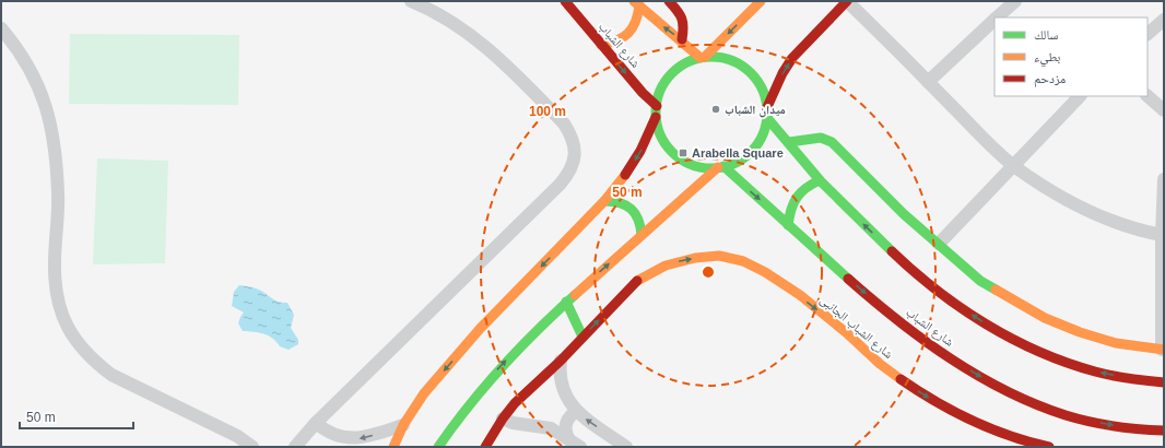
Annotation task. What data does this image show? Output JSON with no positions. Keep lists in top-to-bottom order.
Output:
{
  "streets": {
    "main road": ["شارع الشباب", "شارع الشباب الجانبى"]
  },
  "one_way": ["شارع الشباب الجانبى"],
  "places": {
    "other": ["ميدان الشباب"],
    "transit": ["Arabella Square"]
  },
  "legend": ["سالك", "بطيء", "مزدحم"],
  "scale_bar": "50 m",
  "rings": ["100 m", "50 m"]
}
